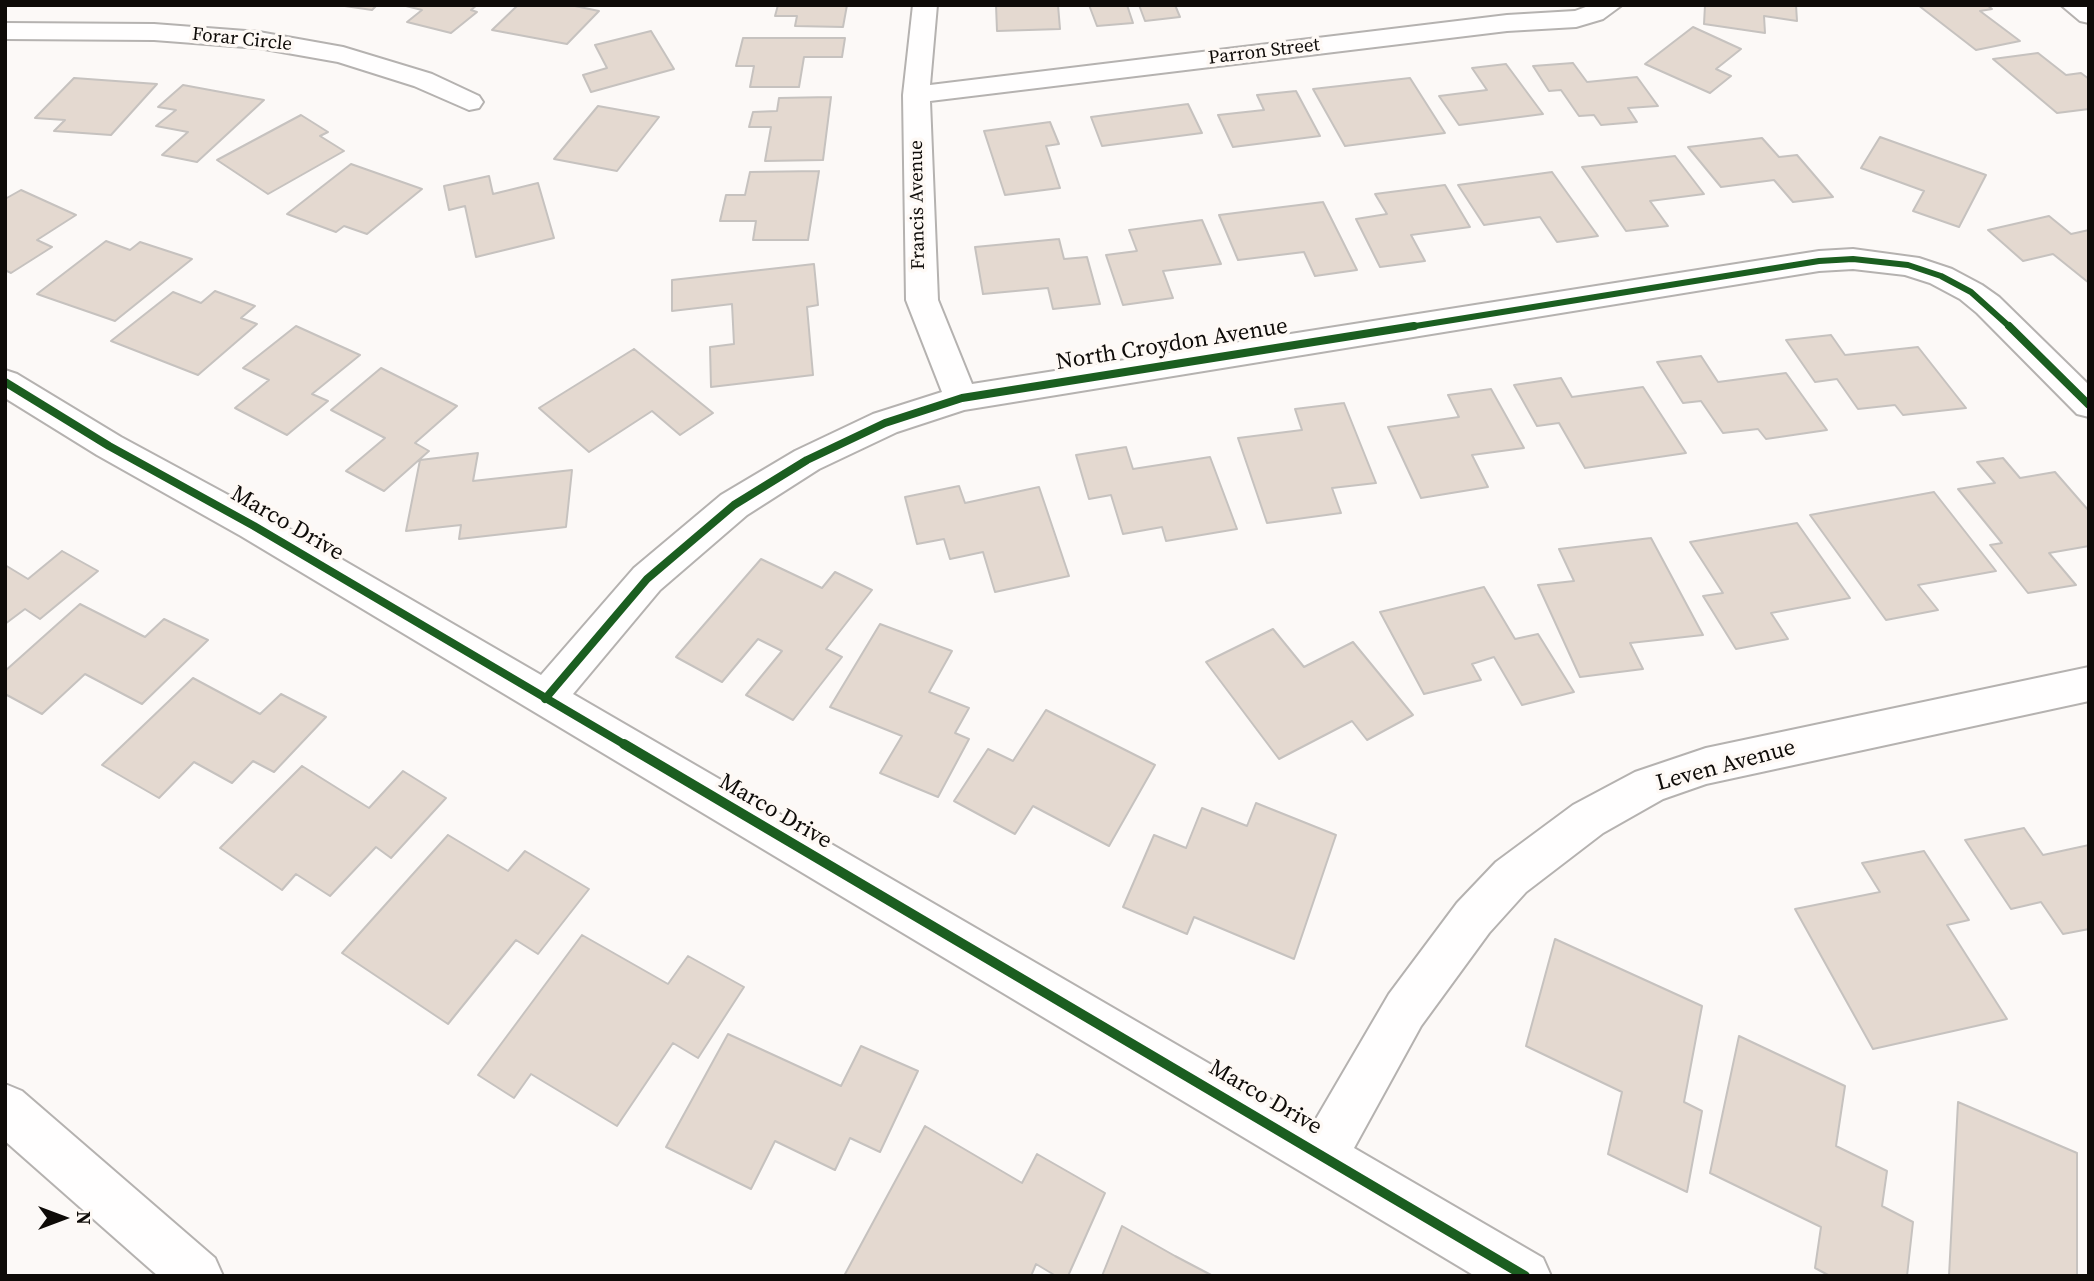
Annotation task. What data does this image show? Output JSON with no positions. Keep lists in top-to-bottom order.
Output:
{
  "streets": {
    "street": [
      "Forar Circle",
      "Parron Street",
      "Francis Avenue",
      "North Croydon Avenue",
      "Marco Drive",
      "Leven Avenue"
    ]
  },
  "crossings": [
    ["Parron Street", "Francis Avenue"],
    ["Francis Avenue", "North Croydon Avenue"],
    ["North Croydon Avenue", "Marco Drive"],
    ["Marco Drive", "Leven Avenue"]
  ],
  "north": "right"
}
